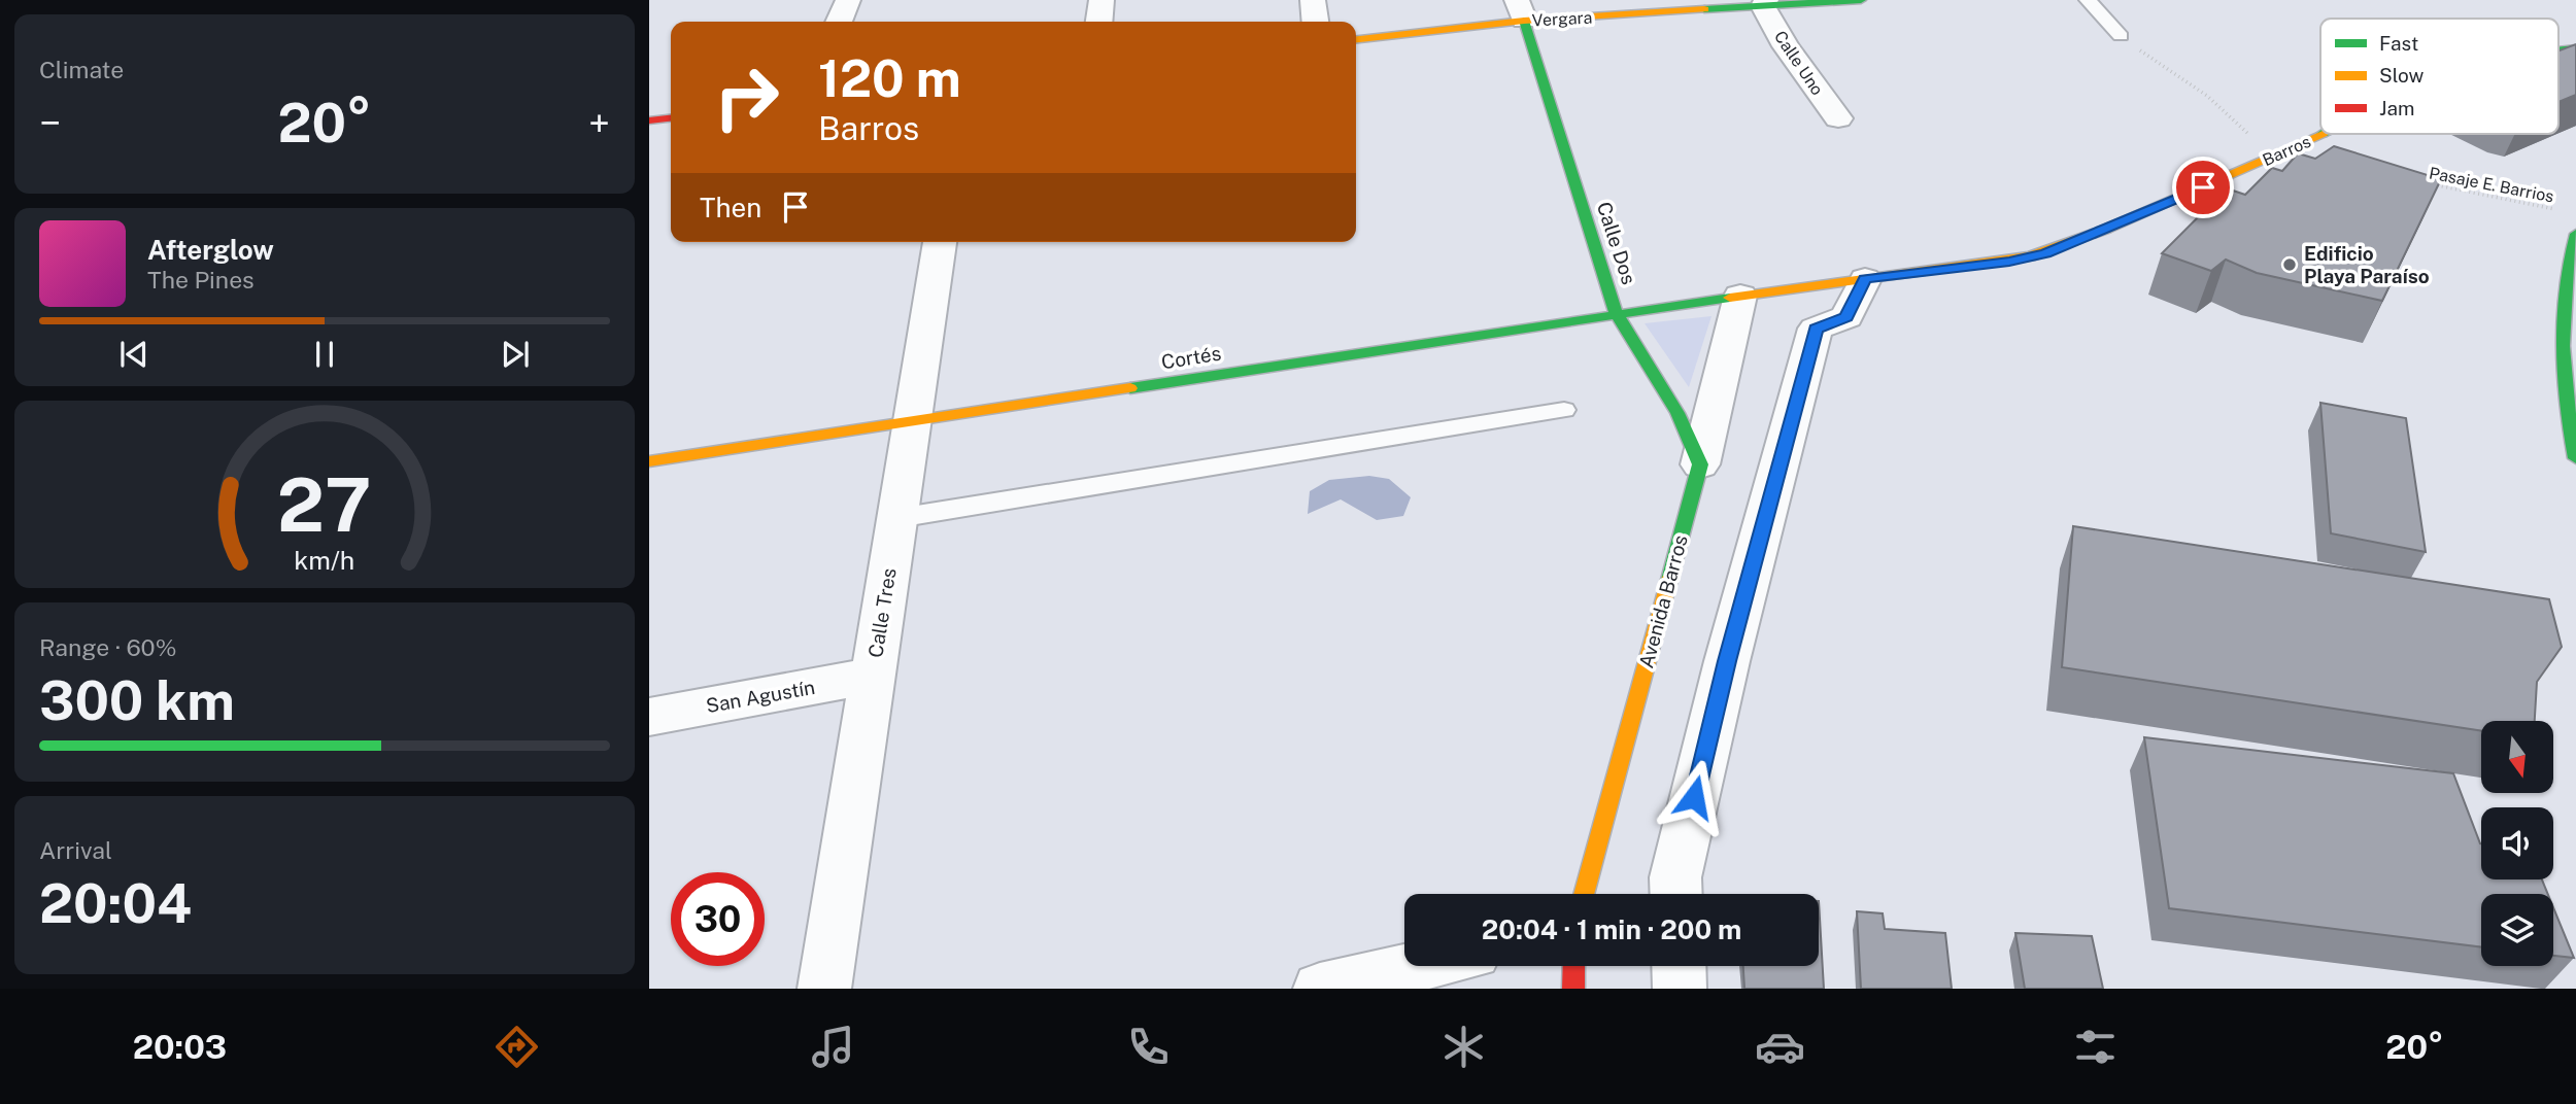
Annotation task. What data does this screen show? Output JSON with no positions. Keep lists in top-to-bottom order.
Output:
{
  "streets": {
    "street": [
      "Vergara",
      "Calle Uno",
      "Barros",
      "Calle Dos",
      "Cortés",
      "Avenida Barros",
      "Calle Tres",
      "San Agustín"
    ],
    "path": ["Pasaje E. Barrios"]
  },
  "crossings": [
    ["Vergara", "Calle Uno"],
    ["Vergara", "Calle Dos"],
    ["Barros", "Cortés"],
    ["Barros", "Avenida Barros"],
    ["Calle Dos", "Cortés"],
    ["Calle Dos", "Avenida Barros"],
    ["Cortés", "Avenida Barros"],
    ["Cortés", "Calle Tres"],
    ["Calle Tres", "San Agustín"]
  ],
  "places": ["Edificio Playa Paraíso"],
  "legend": ["Fast", "Slow", "Jam"],
  "north": "bottom",
  "page": {
    "tile": [
      "Climate",
      ["Range · 60%", "300 km"],
      ["Arrival", "20:04"]
    ],
    "turn": ["120 m", "Barros"],
    "heat": ["−", "20°", "+"],
    "then": "Then",
    "song": ["Afterglow", "The Pines"],
    "limit": "30",
    "trip": "20:04 · 1 min · 200 m",
    "tabs": ["20:03", "20°"],
    "gauge": ["27", "km/h"]
  }
}
